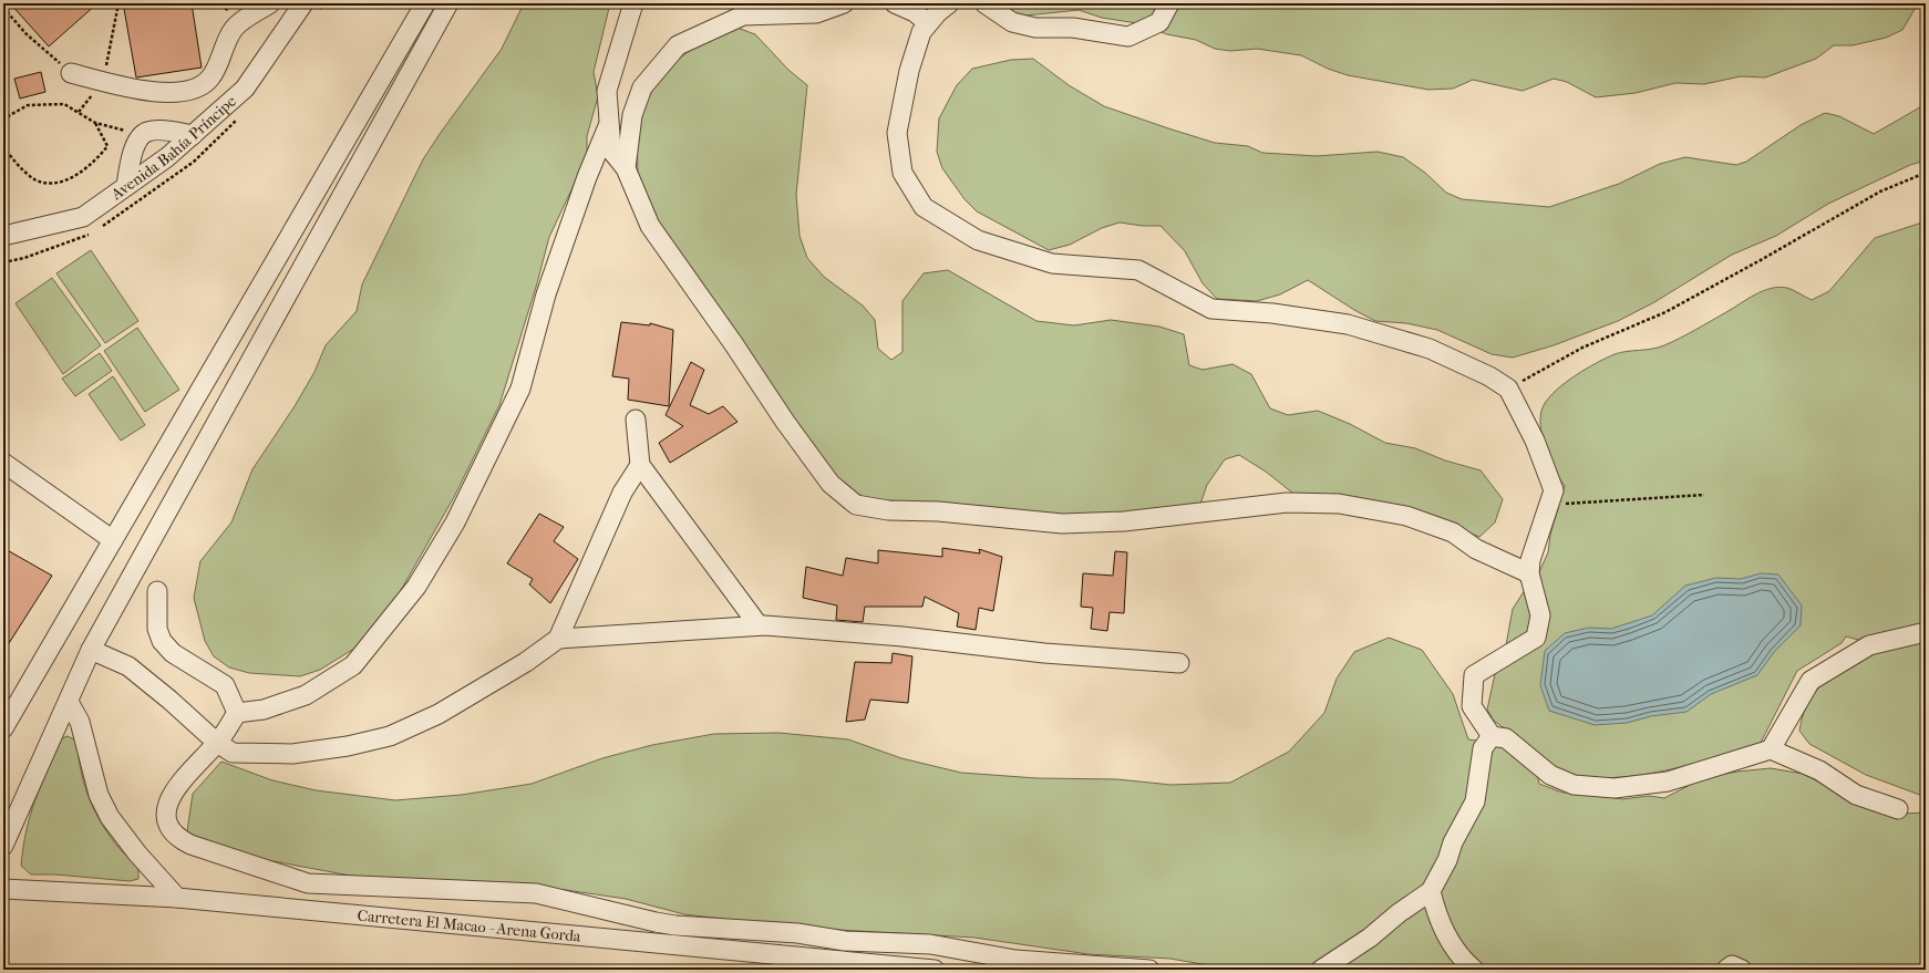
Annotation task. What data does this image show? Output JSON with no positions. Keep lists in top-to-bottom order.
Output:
{
  "streets": {
    "street": ["Avenida Bahía Príncipe", "Carretera El Macao - Arena Gorda"]
  }
}
